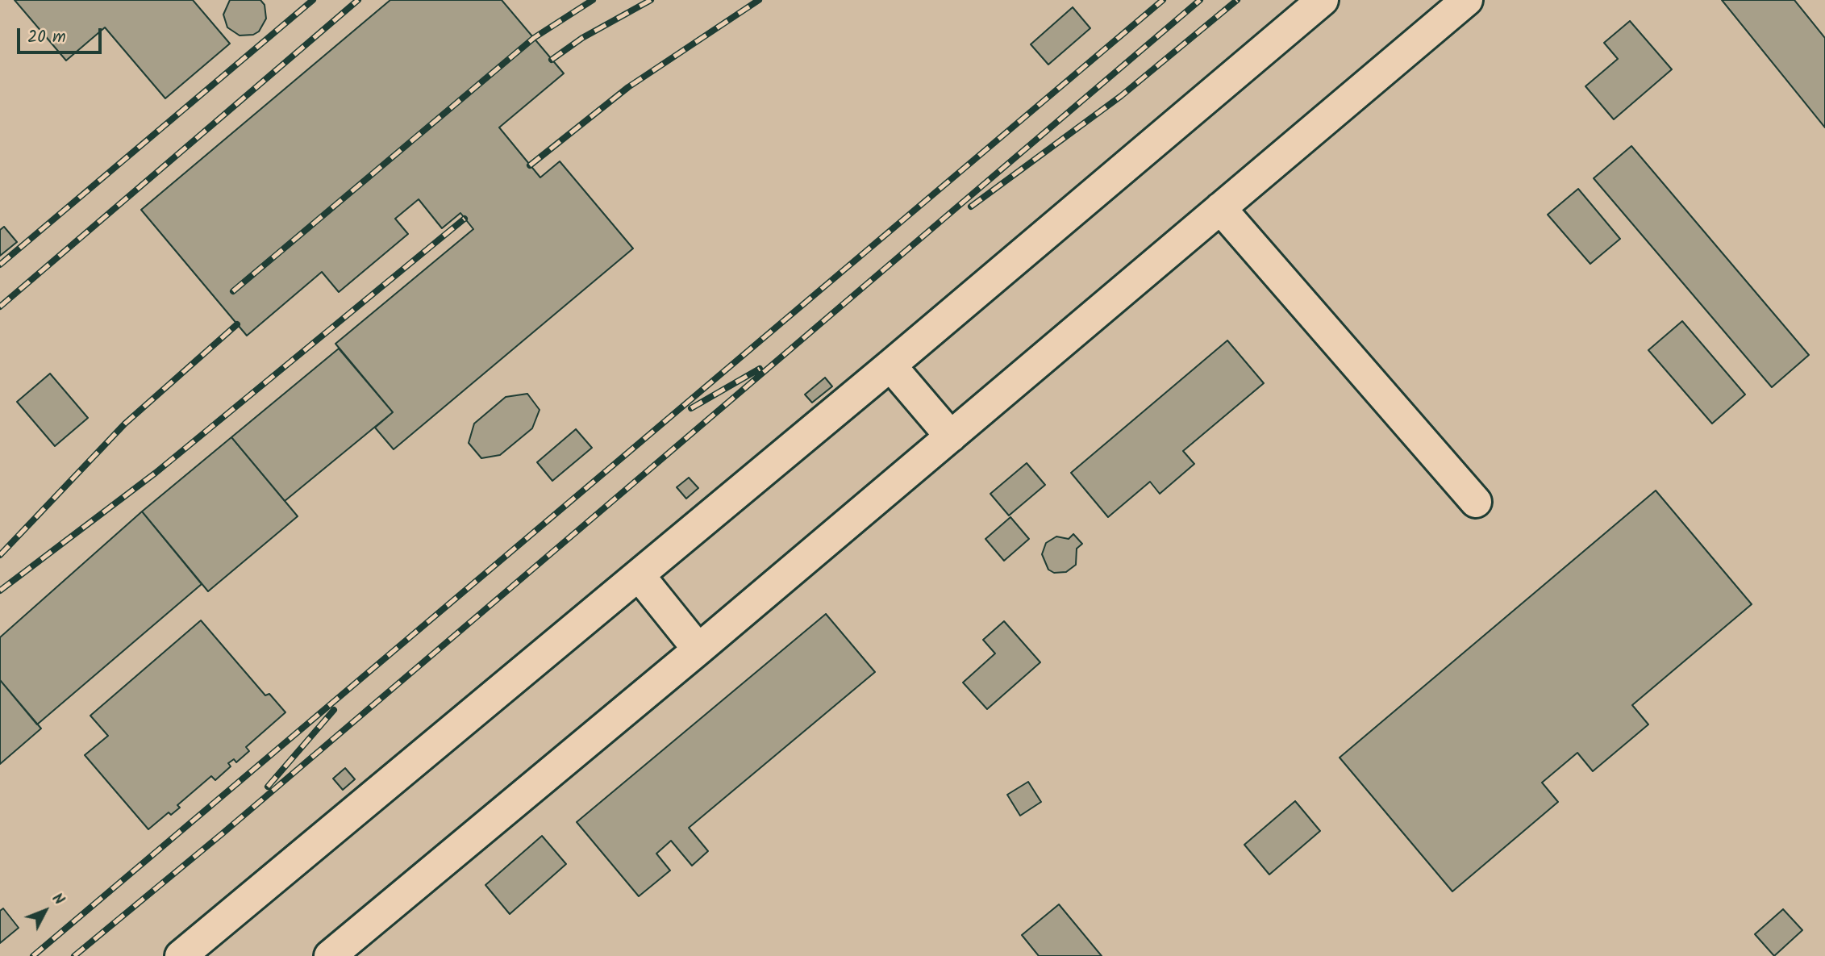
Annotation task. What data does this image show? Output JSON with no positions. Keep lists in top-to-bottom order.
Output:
{
  "scale_bar": "20 m",
  "north": "top right"
}
